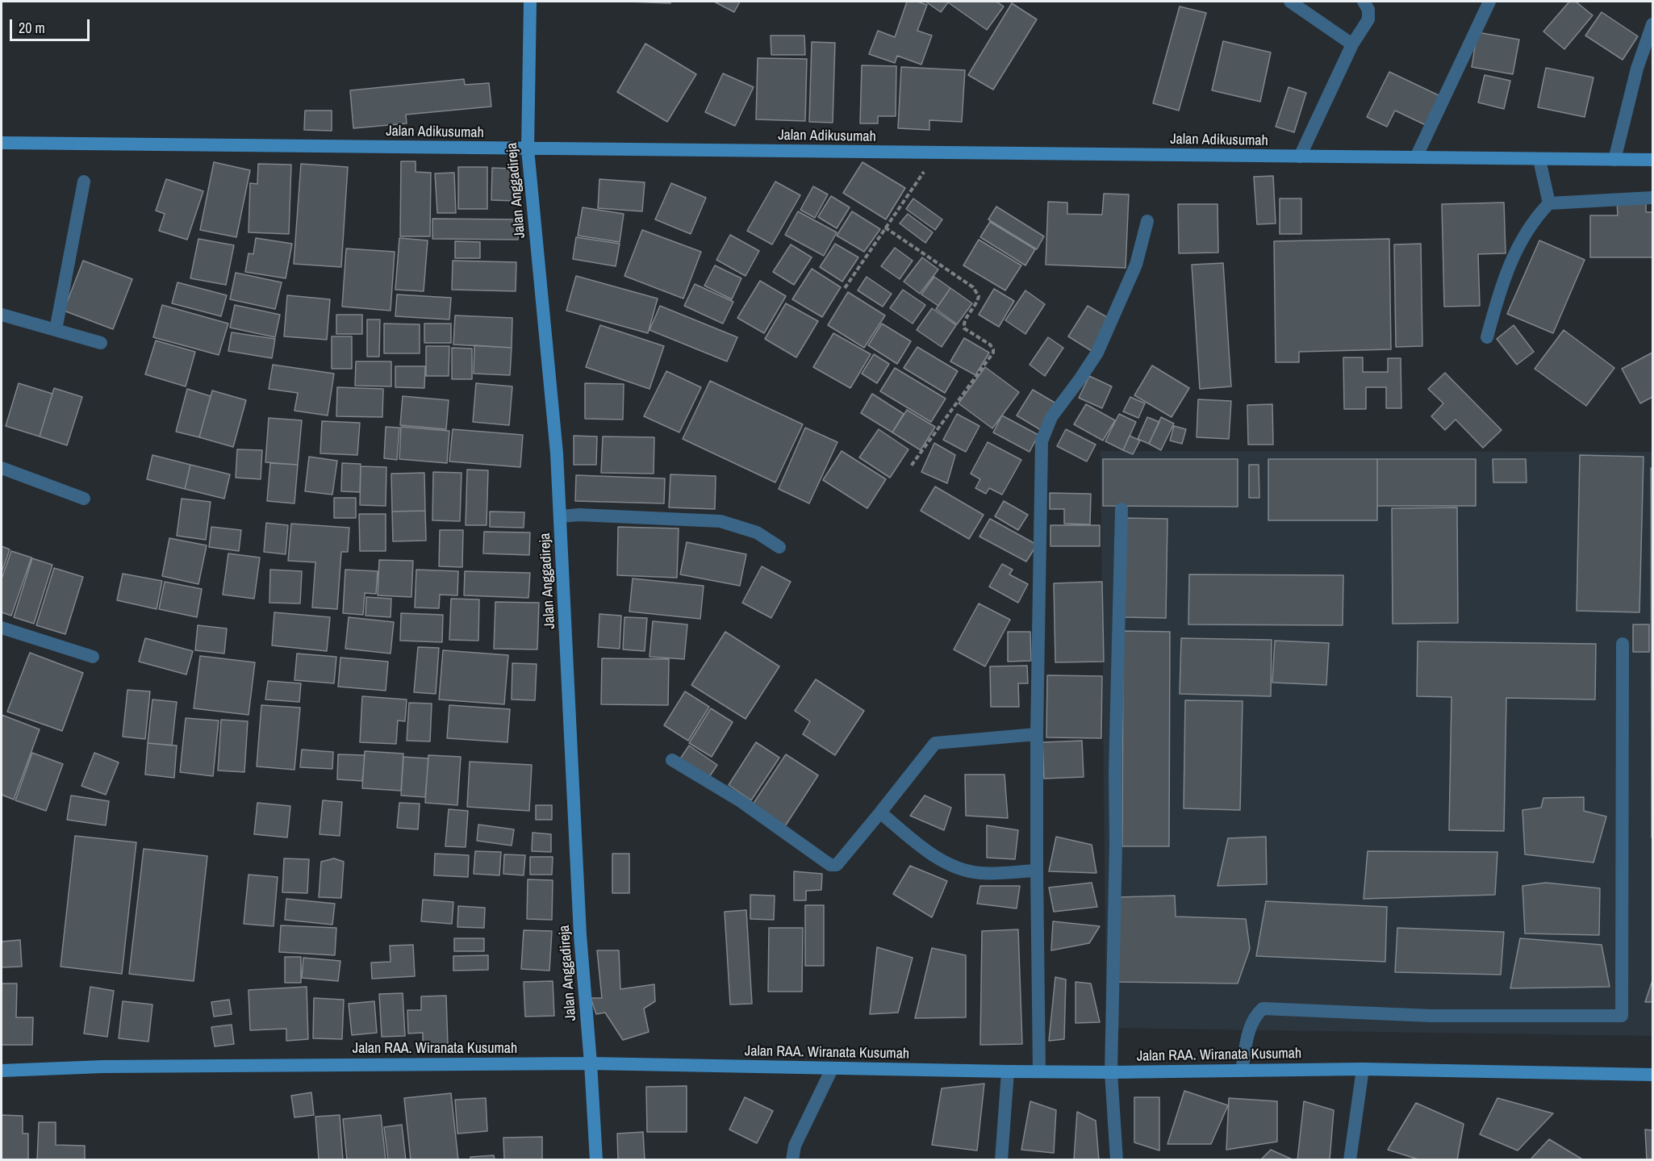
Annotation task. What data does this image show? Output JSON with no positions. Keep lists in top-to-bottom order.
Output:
{
  "streets": {
    "main road": ["Jalan Adikusumah", "Jalan Anggadireja", "Jalan RAA. Wiranata Kusumah"]
  },
  "crossings": [
    ["Jalan Adikusumah", "Jalan Anggadireja"],
    ["Jalan Anggadireja", "Jalan RAA. Wiranata Kusumah"]
  ],
  "scale_bar": "20 m"
}
